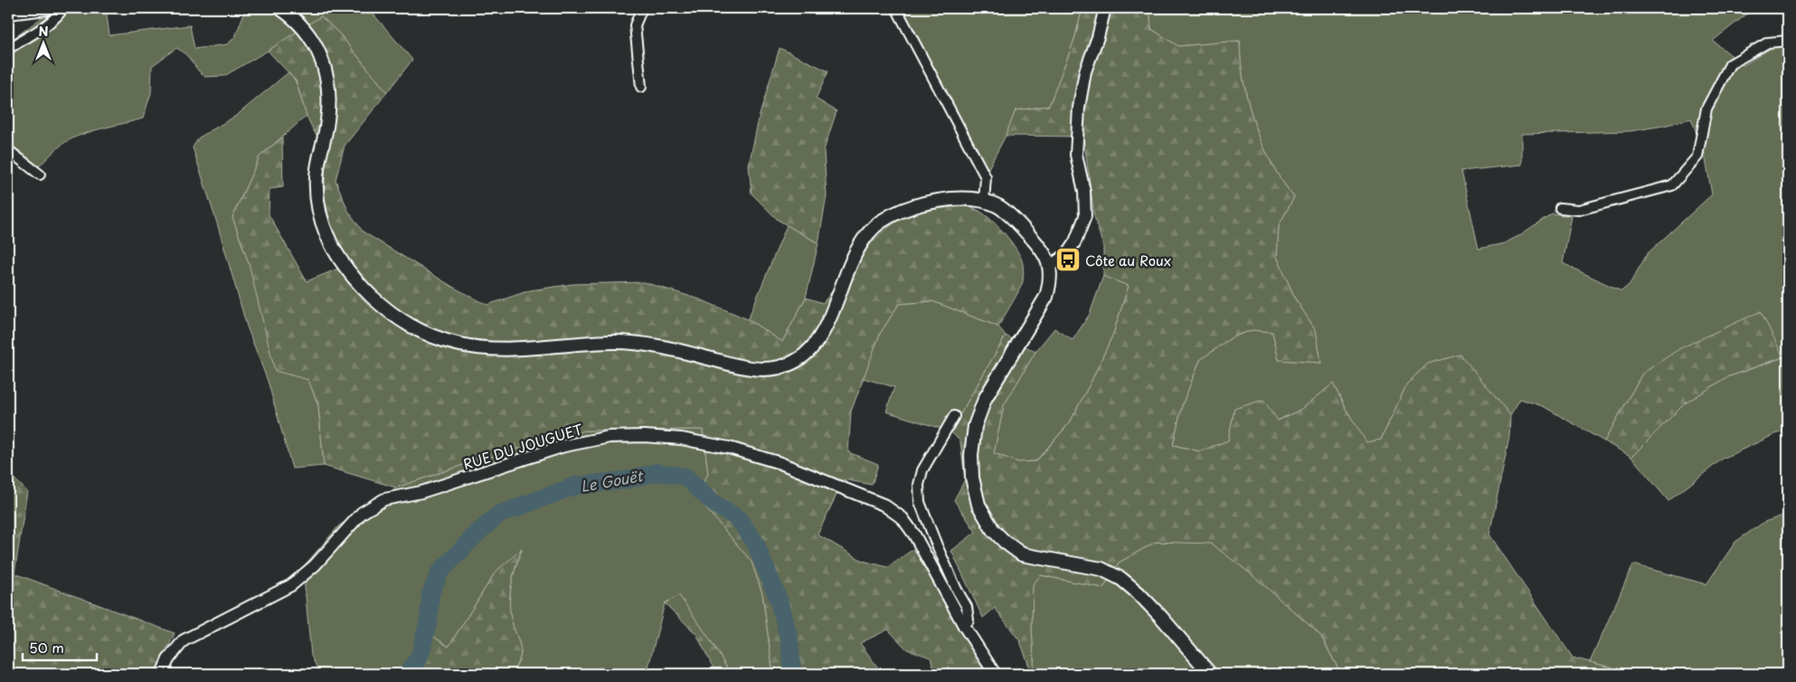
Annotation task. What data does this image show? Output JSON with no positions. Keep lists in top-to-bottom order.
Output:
{
  "streets": {
    "street": ["RUE DU JOUGUET"]
  },
  "water": ["Le Gouët"],
  "places": {
    "bus stop": ["Côte au Roux"]
  },
  "scale_bar": "50 m",
  "north": "top"
}
